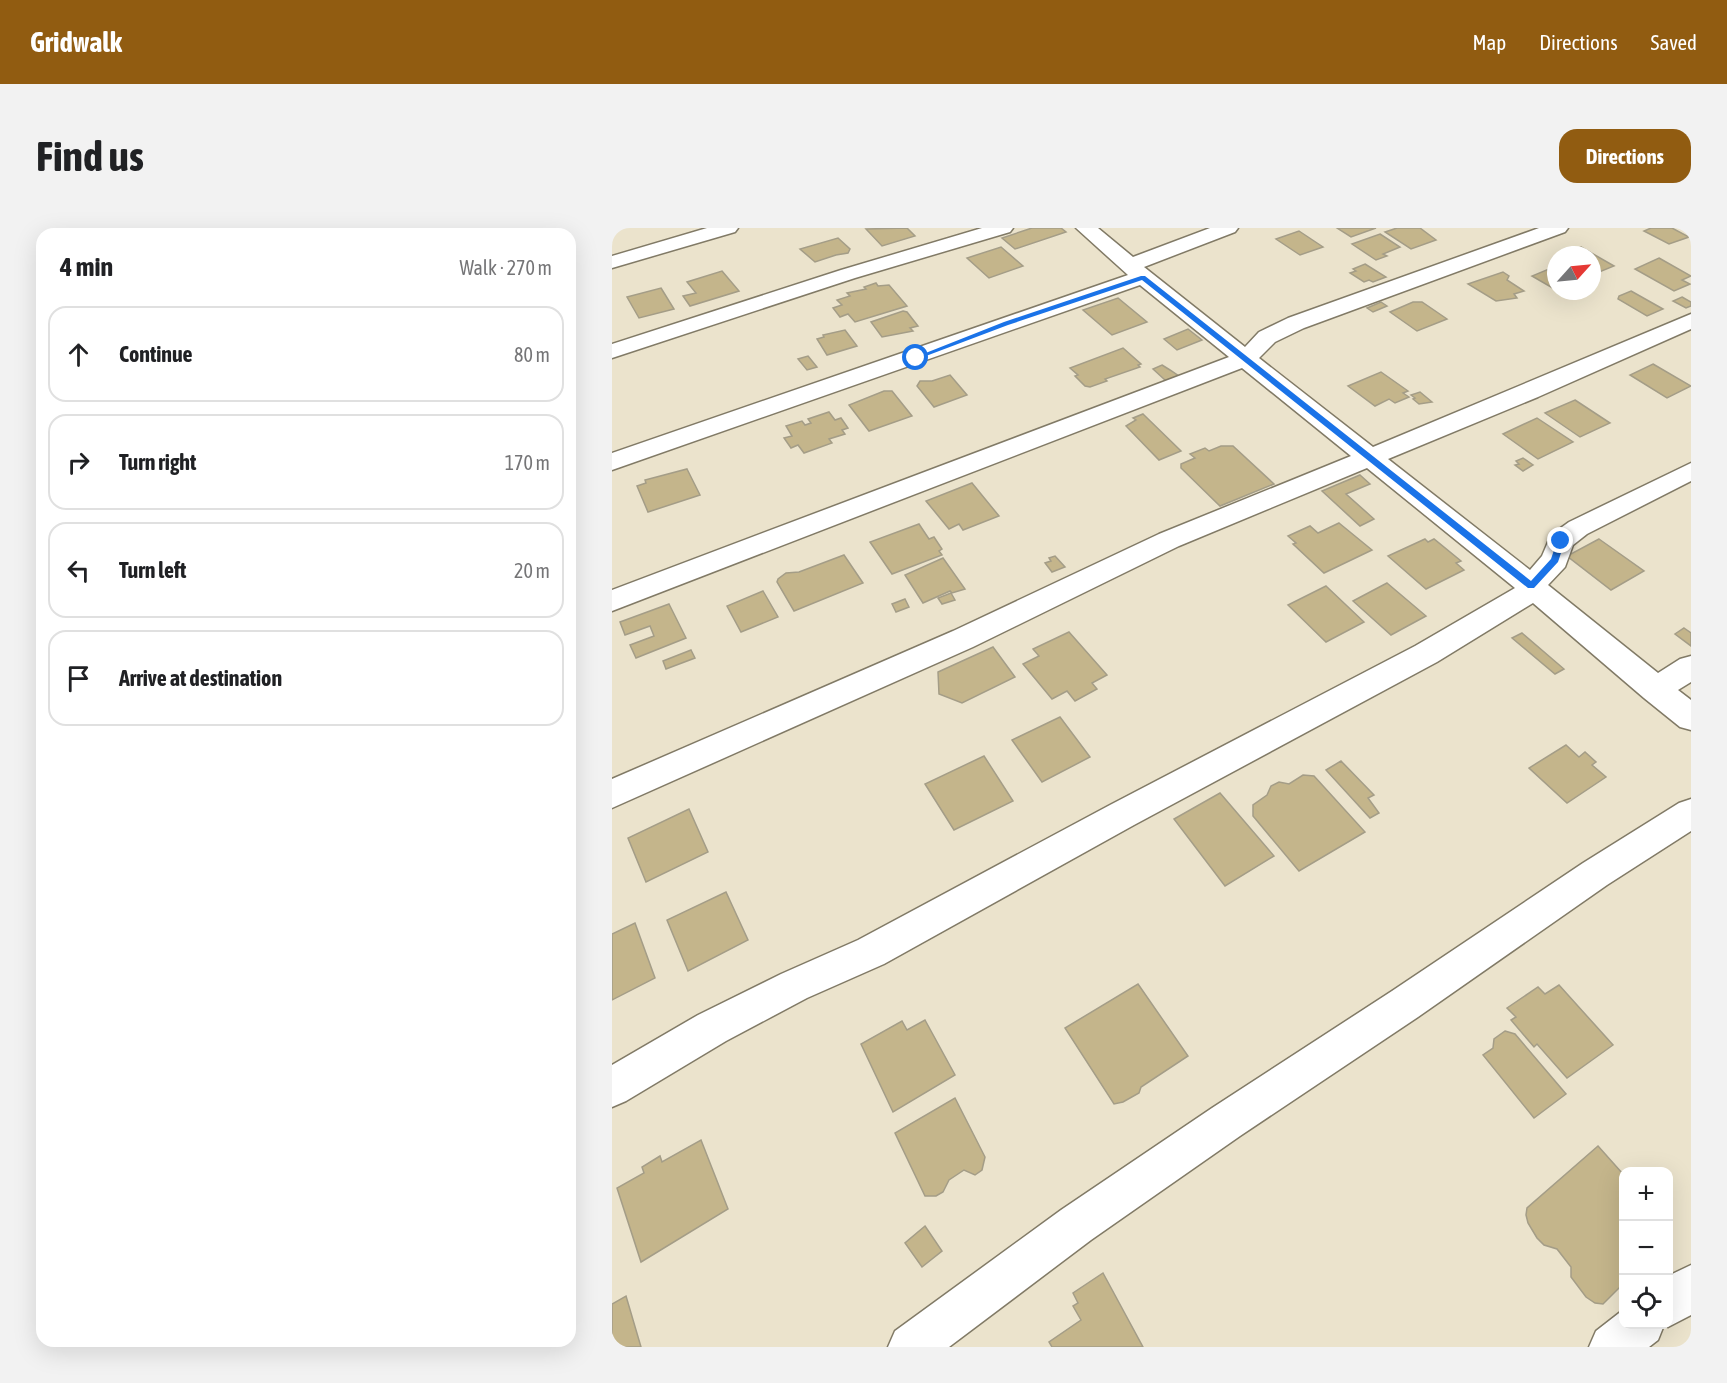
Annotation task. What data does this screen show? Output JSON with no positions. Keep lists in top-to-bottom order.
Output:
{
  "north": "top right",
  "page": {
    "header": "Gridwalk",
    "nav": ["Map", "Directions", "Saved"],
    "buttons": "Directions",
    "title": "Find us",
    "heading": ["4 min", "Walk · 270 m"],
    "list": [
      ["Continue", "80 m"],
      ["Turn right", "170 m"],
      ["Turn left", "20 m"],
      "Arrive at destination"
    ],
    "map_buttons": ["+", "−"]
  }
}
